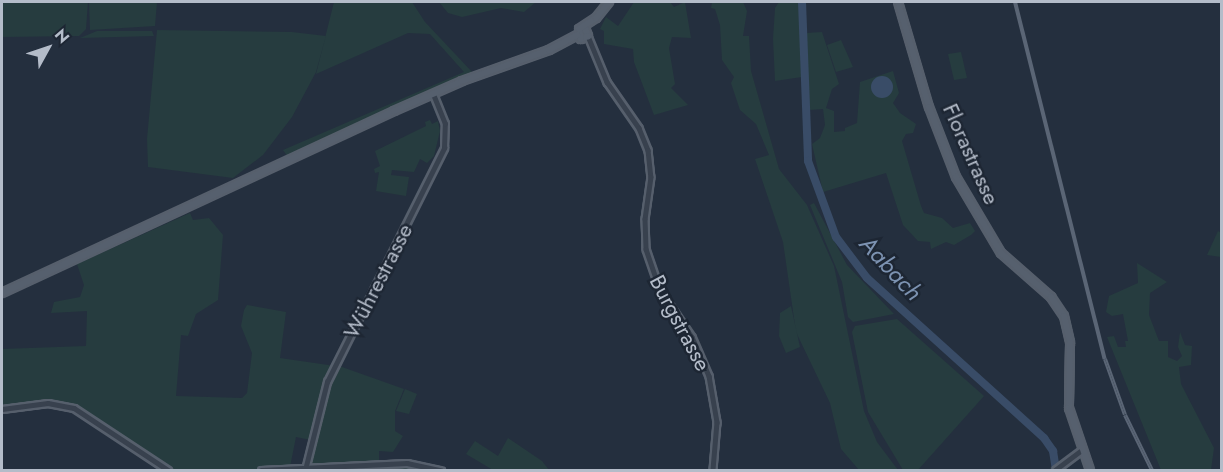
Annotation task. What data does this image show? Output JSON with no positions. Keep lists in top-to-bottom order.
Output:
{
  "streets": {
    "main road": ["Florastrasse"],
    "street": ["Wührestrasse", "Burgstrasse"]
  },
  "water": ["Aabach"],
  "north": "top right"
}
